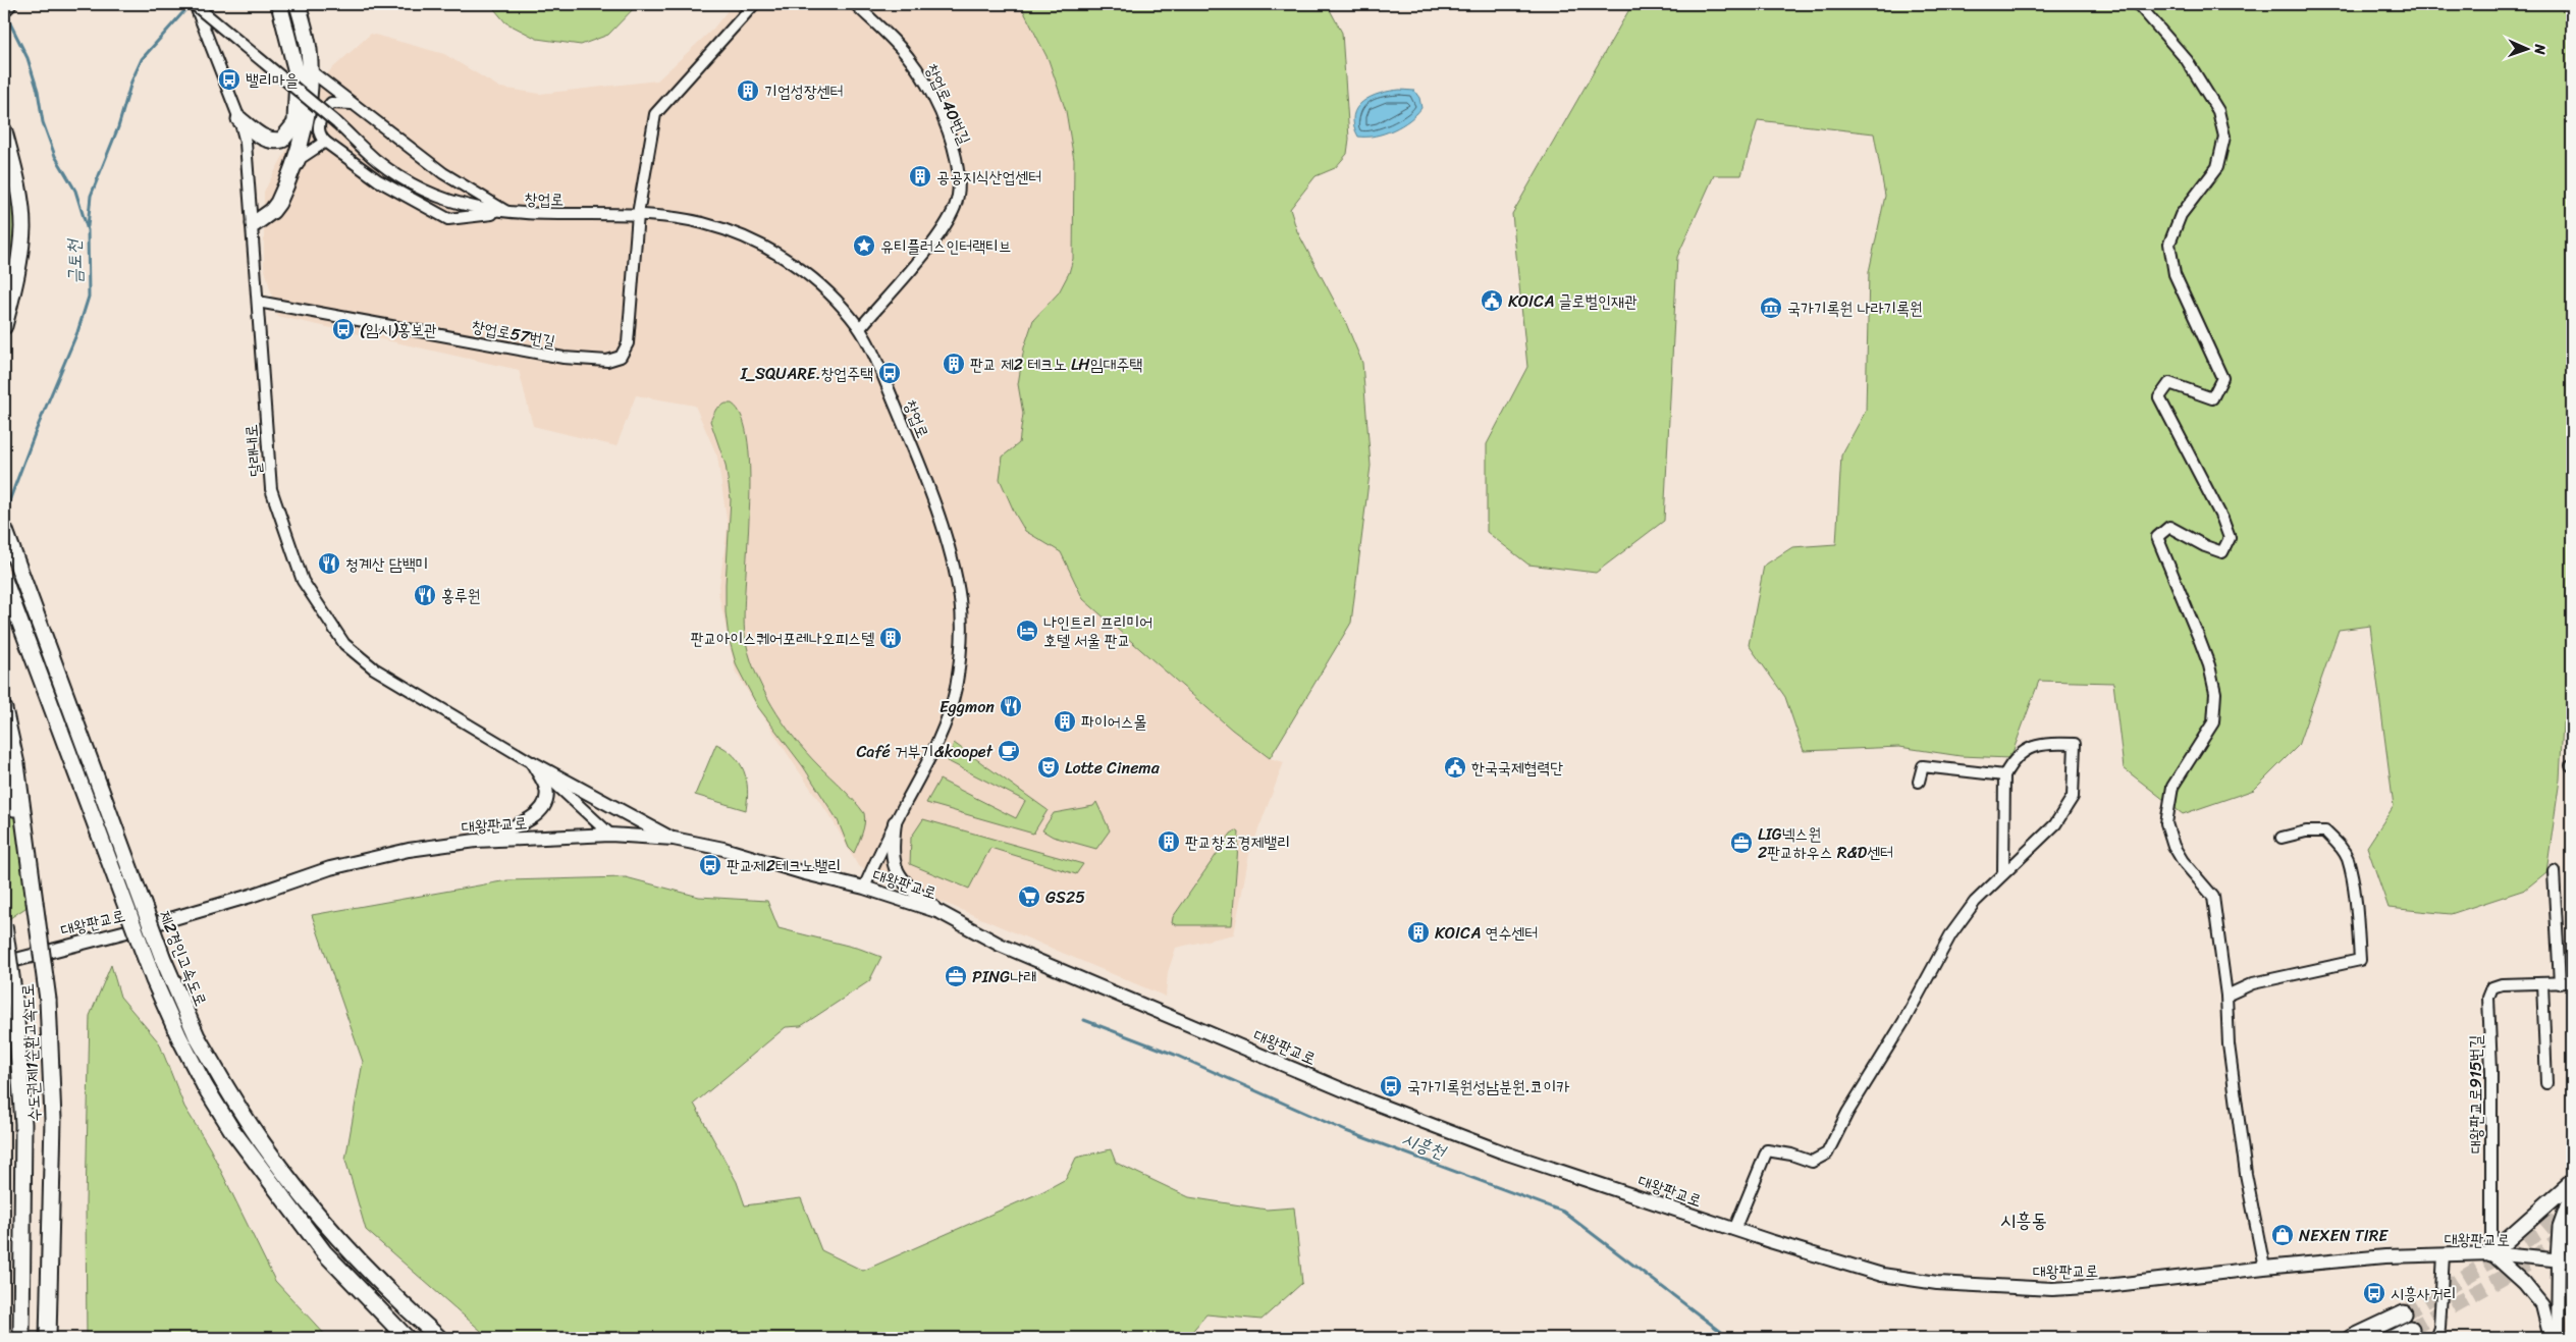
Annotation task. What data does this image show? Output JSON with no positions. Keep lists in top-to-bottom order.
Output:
{
  "streets": {
    "highway": ["제2경인고속도로", "수도권제1순환고속도로"],
    "main road": ["대왕판교로"],
    "street": [
      "창업로40번길",
      "창업로",
      "창업로57번길",
      "달래내로",
      "대왕판교로915번길"
    ]
  },
  "crossings": [
    ["창업로40번길", "창업로"],
    ["창업로", "창업로57번길"],
    ["창업로", "대왕판교로"],
    ["창업로57번길", "달래내로"],
    ["달래내로", "대왕판교로"],
    ["대왕판교로", "대왕판교로915번길"]
  ],
  "districts": ["시흥동"],
  "water": ["금토천", "시흥천"],
  "places": {
    "bus stop": [
      "밸리마을",
      "(임시)홍보관",
      "I_SQUARE.창업주택",
      "판교제2테크노밸리",
      "국가기록원성남분원.코이카",
      "시흥사거리"
    ],
    "building": [
      "기업성장센터",
      "공공지식산업센터",
      "판교 제2 테크노 LH임대주택",
      "판교아이스퀘어포레나오피스텔",
      "파이어스몰",
      "판교창조경제밸리",
      "KOICA 연수센터"
    ],
    "place": ["유티플러스인터랙티브"],
    "public building": ["KOICA 글로벌인재관", "한국국제협력단"],
    "museum": ["국가기록원 나라기록원"],
    "restaurant": ["청계산 담백미", "홍루원", "Eggmon"],
    "hotel": ["나인트리 프리미어 호텔 서울 판교"],
    "cafe": ["Café 거부기&koopet"],
    "theatre": ["Lotte Cinema"],
    "office": ["LIG넥스원 2판교하우스 R&D센터", "PING나래"],
    "supermarket": ["GS25"],
    "shop": ["NEXEN TIRE"]
  },
  "north": "right"
}
